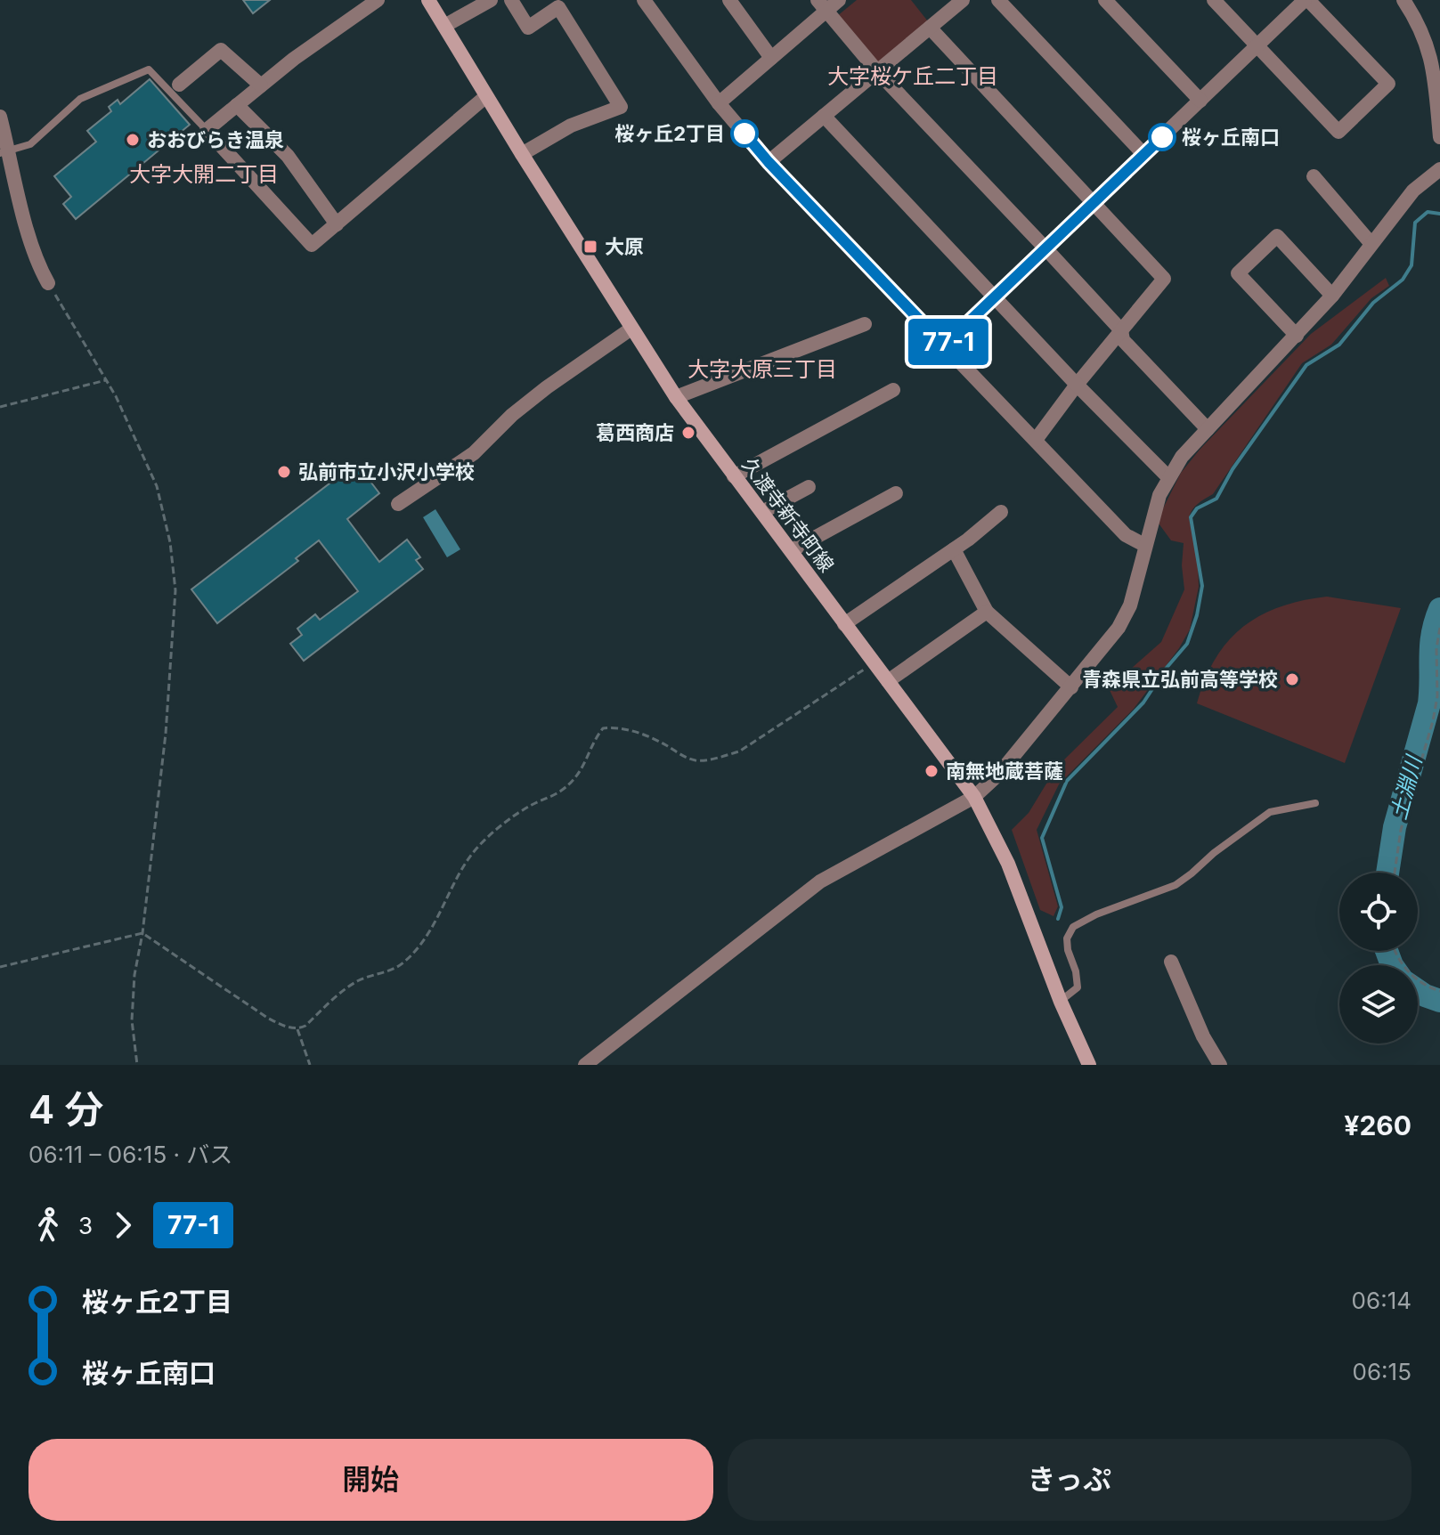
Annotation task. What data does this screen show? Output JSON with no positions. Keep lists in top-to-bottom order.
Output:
{
  "streets": {
    "main road": ["久渡寺新寺町線"]
  },
  "districts": ["大字桜ケ丘二丁目", "大字大開二丁目", "大字大原三丁目"],
  "water": ["土淵川"],
  "places": {
    "other": [
      "桜ヶ丘2丁目",
      "桜ヶ丘南口",
      "おおびらき温泉",
      "葛西商店",
      "弘前市立小沢小学校",
      "青森県立弘前高等学校",
      "南無地蔵菩薩"
    ],
    "transit": ["大原"]
  },
  "lines": ["bus line 77-1"],
  "page": {
    "on_map": "77-1",
    "heading": ["4 分", "06:11 – 06:15 · バス", "¥260"],
    "legs": ["3", "77-1"],
    "list": [
      {
        "name": "桜ヶ丘2丁目",
        "value": "06:14"
      },
      {
        "name": "桜ヶ丘南口",
        "value": "06:15"
      }
    ],
    "buttons": ["開始", "きっぷ"]
  }
}
